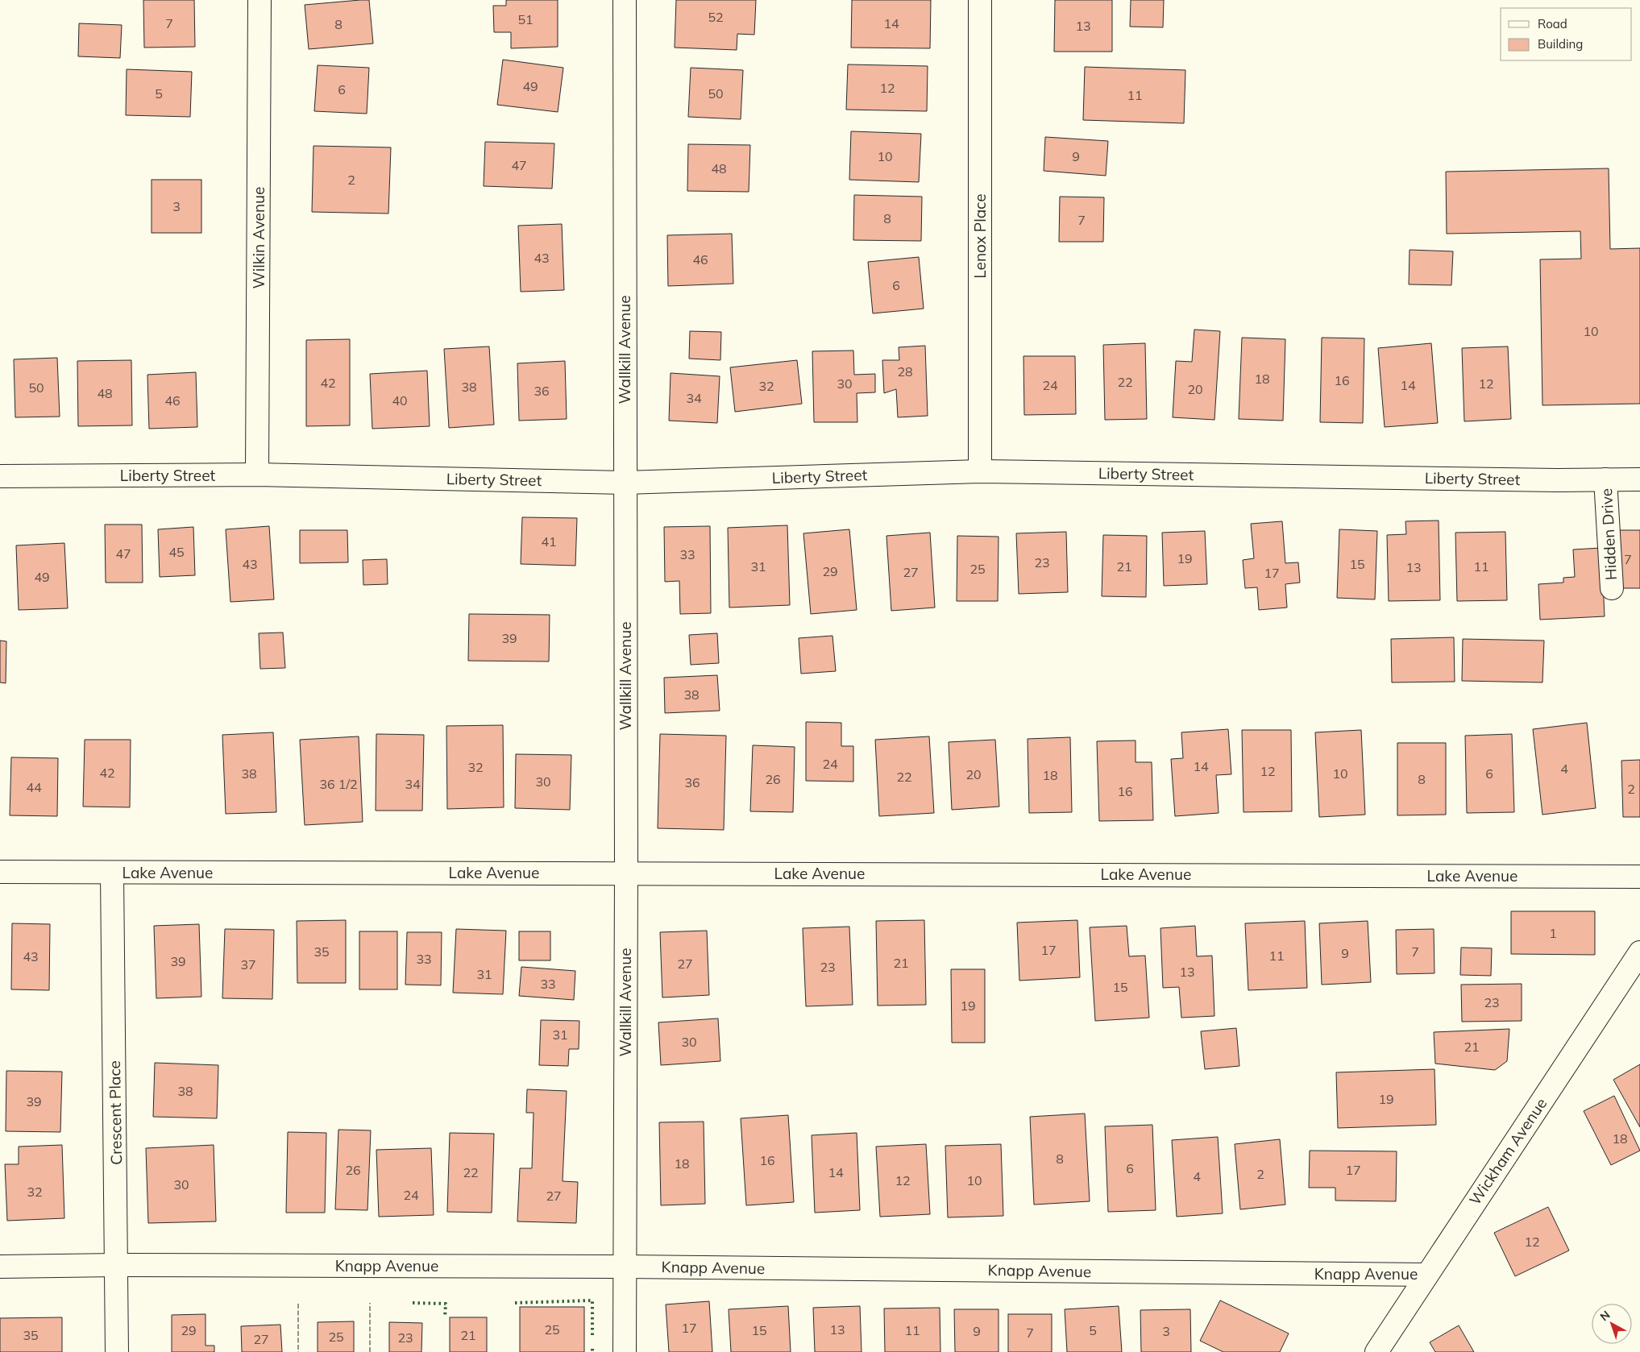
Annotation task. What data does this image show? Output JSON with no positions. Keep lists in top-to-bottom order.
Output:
{
  "streets": {
    "street": [
      "Lenox Place",
      "Wilkin Avenue",
      "Wallkill Avenue",
      "Liberty Street",
      "Hidden Drive",
      "Lake Avenue",
      "Crescent Place",
      "Wickham Avenue",
      "Knapp Avenue"
    ]
  },
  "crossings": [
    ["Lenox Place", "Liberty Street"],
    ["Wilkin Avenue", "Liberty Street"],
    ["Wallkill Avenue", "Liberty Street"],
    ["Wallkill Avenue", "Lake Avenue"],
    ["Wallkill Avenue", "Knapp Avenue"],
    ["Liberty Street", "Hidden Drive"],
    ["Lake Avenue", "Crescent Place"],
    ["Crescent Place", "Knapp Avenue"],
    ["Wickham Avenue", "Knapp Avenue"]
  ],
  "house_numbers": [
    "52",
    "51",
    "7",
    "14",
    "8",
    "13",
    "49",
    "12",
    "6",
    "5",
    "50",
    "11",
    "10",
    "9",
    "47",
    "48",
    "2",
    "3",
    "8",
    "7",
    "43",
    "46",
    "6",
    "10",
    "28",
    "18",
    "16",
    "22",
    "42",
    "30",
    "12",
    "24",
    "14",
    "32",
    "38",
    "50",
    "20",
    "36",
    "48",
    "34",
    "46",
    "40",
    "41",
    "45",
    "47",
    "33",
    "19",
    "7",
    "23",
    "43",
    "15",
    "31",
    "21",
    "11",
    "13",
    "25",
    "29",
    "27",
    "17",
    "49",
    "39",
    "38",
    "24",
    "14",
    "32",
    "4",
    "12",
    "42",
    "38",
    "10",
    "6",
    "20",
    "18",
    "22",
    "26",
    "8",
    "30",
    "36",
    "36 1/2",
    "34",
    "44",
    "2",
    "16",
    "1",
    "17",
    "35",
    "7",
    "9",
    "11",
    "43",
    "33",
    "39",
    "21",
    "27",
    "37",
    "23",
    "13",
    "31",
    "33",
    "15",
    "23",
    "19",
    "31",
    "30",
    "21",
    "38",
    "19",
    "39",
    "18",
    "8",
    "16",
    "18",
    "6",
    "26",
    "17",
    "22",
    "14",
    "2",
    "4",
    "12",
    "10",
    "30",
    "32",
    "24",
    "27",
    "12",
    "17",
    "25",
    "13",
    "29",
    "15",
    "11",
    "5",
    "9",
    "3",
    "7",
    "35",
    "21",
    "25",
    "23",
    "27"
  ],
  "legend": ["Road", "Building"],
  "north": "top left"
}
